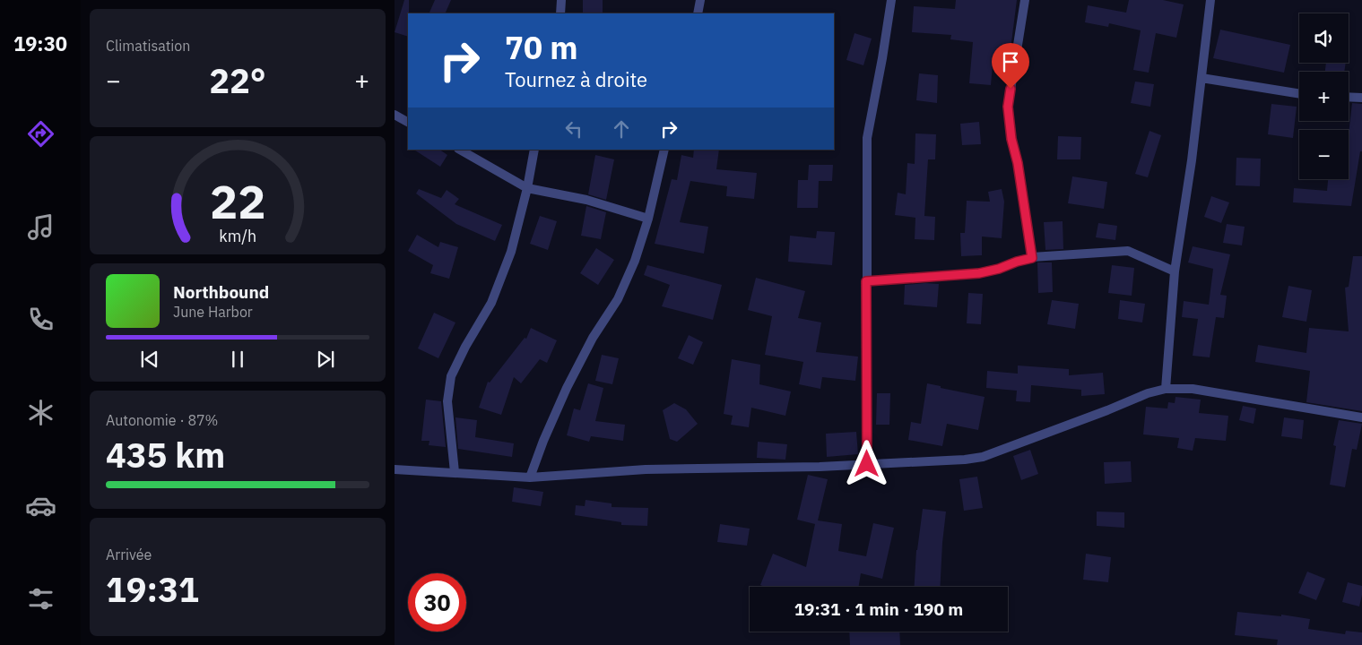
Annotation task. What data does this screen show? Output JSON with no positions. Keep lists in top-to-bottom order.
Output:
{
  "page": {
    "tabs": "19:30",
    "tile": [
      "Climatisation",
      ["Autonomie · 87%", "435 km"],
      ["Arrivée", "19:31"]
    ],
    "map_buttons": ["+", "−"],
    "turn": ["70 m", "Tournez à droite"],
    "heat": ["−", "22°", "+"],
    "song": ["Northbound", "June Harbor"],
    "limit": "30",
    "trip": "19:31 · 1 min · 190 m",
    "gauge": ["22", "km/h"]
  }
}
